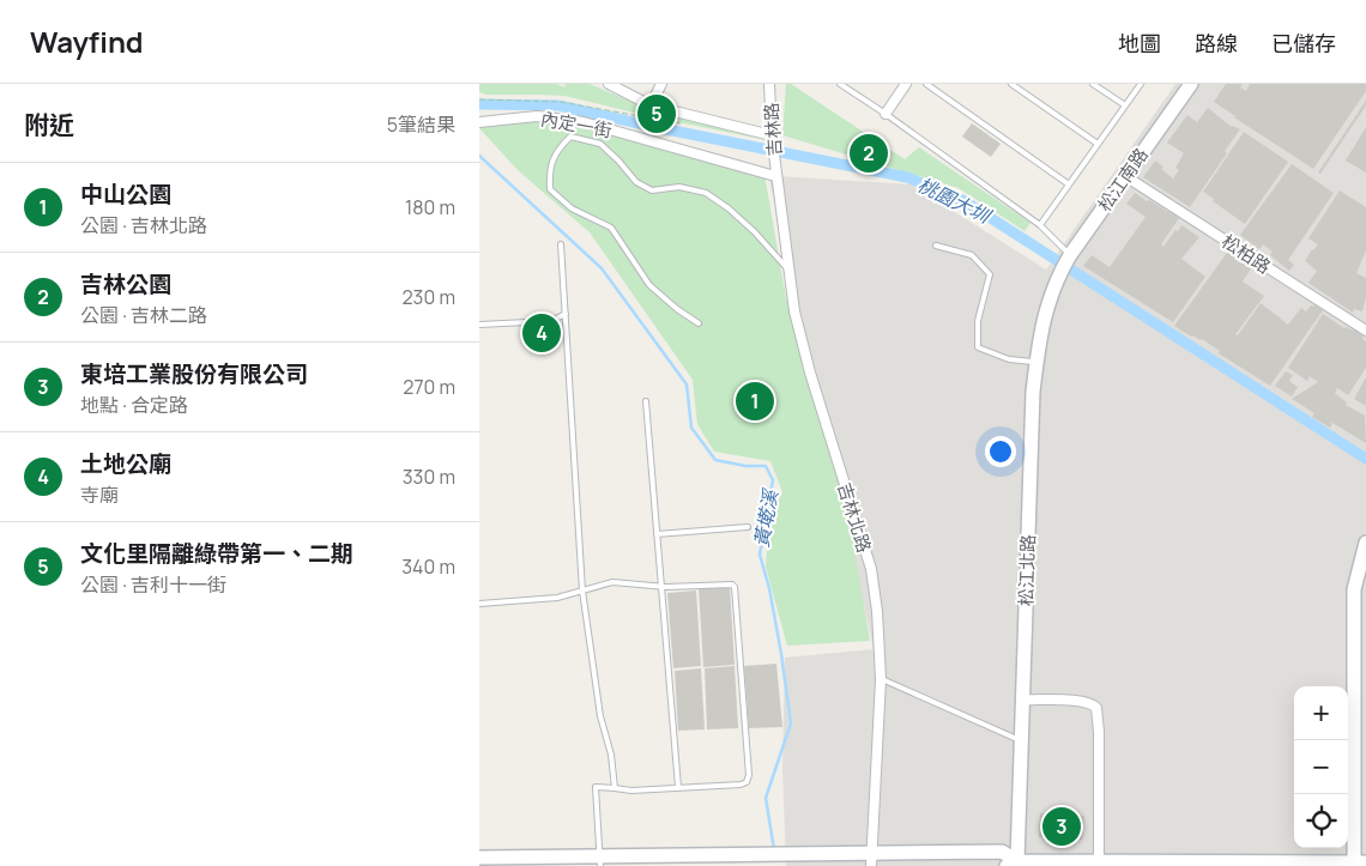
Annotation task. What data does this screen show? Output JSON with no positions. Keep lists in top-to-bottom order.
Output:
{
  "streets": {
    "street": [
      "內定一街",
      "吉林路",
      "松江南路",
      "松柏路",
      "吉林北路",
      "松江北路"
    ]
  },
  "crossings": [
    ["內定一街", "吉林路"],
    ["內定一街", "吉林北路"],
    ["吉林路", "吉林北路"],
    ["松江南路", "松柏路"],
    ["松江南路", "松江北路"]
  ],
  "water": ["桃園大圳", "黃墘溪"],
  "page": {
    "header": "Wayfind",
    "nav": ["地圖", "路線", "已儲存"],
    "heading": ["附近", "5筆結果"],
    "pins": [
      "5",
      "2",
      "4",
      "1",
      "3"
    ],
    "list": [
      {
        "mark": "1",
        "name": "中山公園",
        "note": "公園 · 吉林北路",
        "value": "180 m"
      },
      {
        "mark": "2",
        "name": "吉林公園",
        "note": "公園 · 吉林二路",
        "value": "230 m"
      },
      {
        "mark": "3",
        "name": "東培工業股份有限公司",
        "note": "地點 · 合定路",
        "value": "270 m"
      },
      {
        "mark": "4",
        "name": "土地公廟",
        "note": "寺廟",
        "value": "330 m"
      },
      {
        "mark": "5",
        "name": "文化里隔離綠帶第一、二期",
        "note": "公園 · 吉利十一街",
        "value": "340 m"
      }
    ],
    "map_buttons": ["+", "−"]
  }
}
